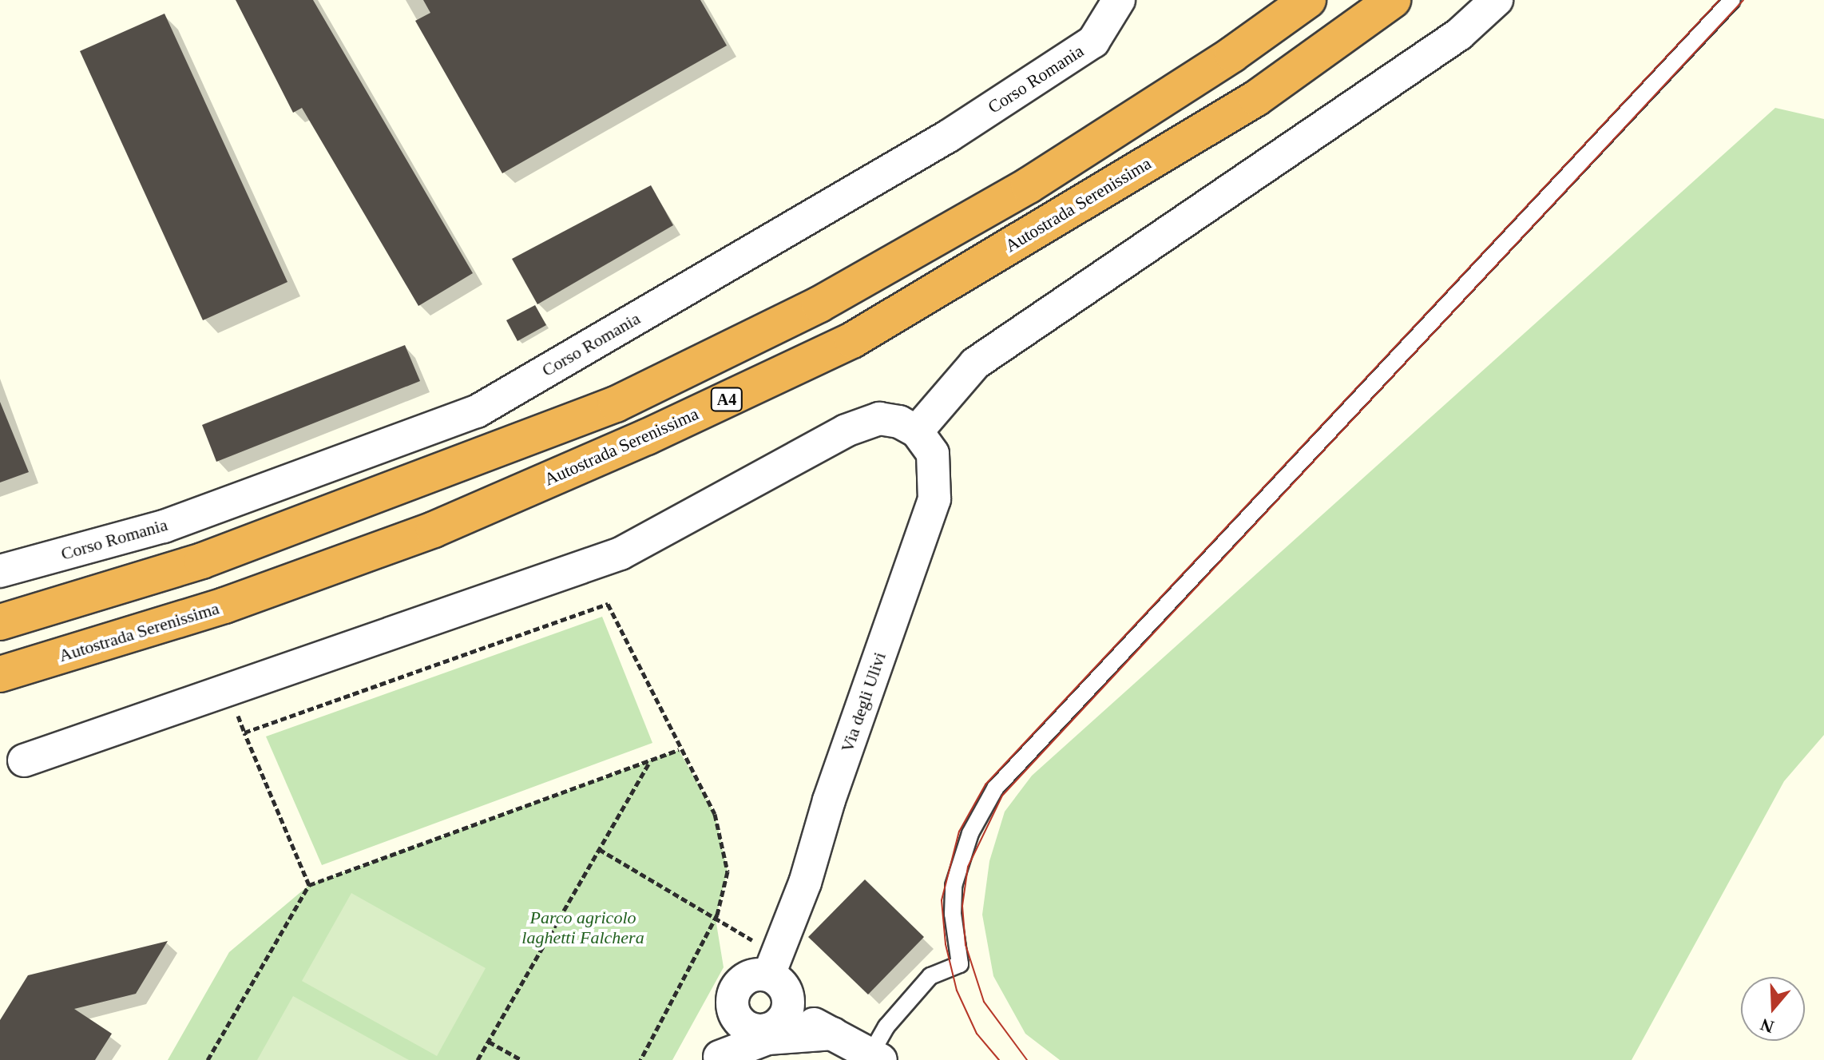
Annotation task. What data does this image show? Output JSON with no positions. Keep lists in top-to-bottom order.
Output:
{
  "streets": {
    "highway": ["Autostrada Serenissima", "A4"],
    "street": ["Corso Romania", "Via degli Ulivi"]
  },
  "parks": ["Parco agricolo laghetti Falchera"],
  "north": "bottom"
}
